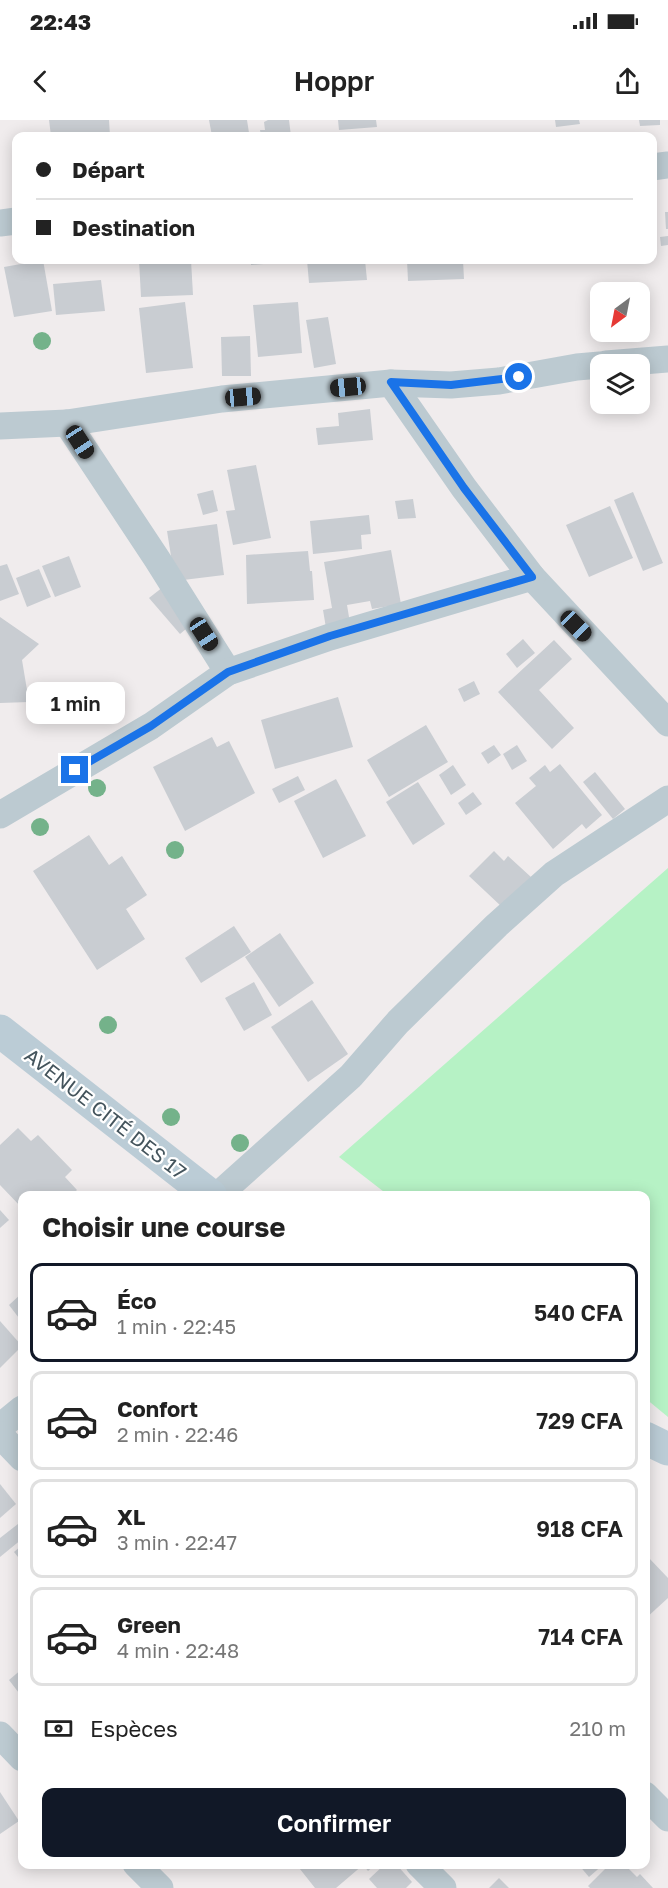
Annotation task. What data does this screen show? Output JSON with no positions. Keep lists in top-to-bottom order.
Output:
{
  "streets": {
    "street": ["AVENUE CITÉ DES 17"]
  },
  "north": "bottom left",
  "page": {
    "status": "22:43",
    "header": "Hoppr",
    "banner": ["Départ", "Destination"],
    "bubble": "1 min",
    "heading": "Choisir une course",
    "list": [
      {
        "name": "Éco",
        "note": "1 min · 22:45",
        "value": "540 CFA"
      },
      {
        "name": "Confort",
        "note": "2 min · 22:46",
        "value": "729 CFA"
      },
      {
        "name": "XL",
        "note": "3 min · 22:47",
        "value": "918 CFA"
      },
      {
        "name": "Green",
        "note": "4 min · 22:48",
        "value": "714 CFA"
      }
    ],
    "pay": ["Espèces", "210 m"],
    "buttons": "Confirmer"
  }
}
